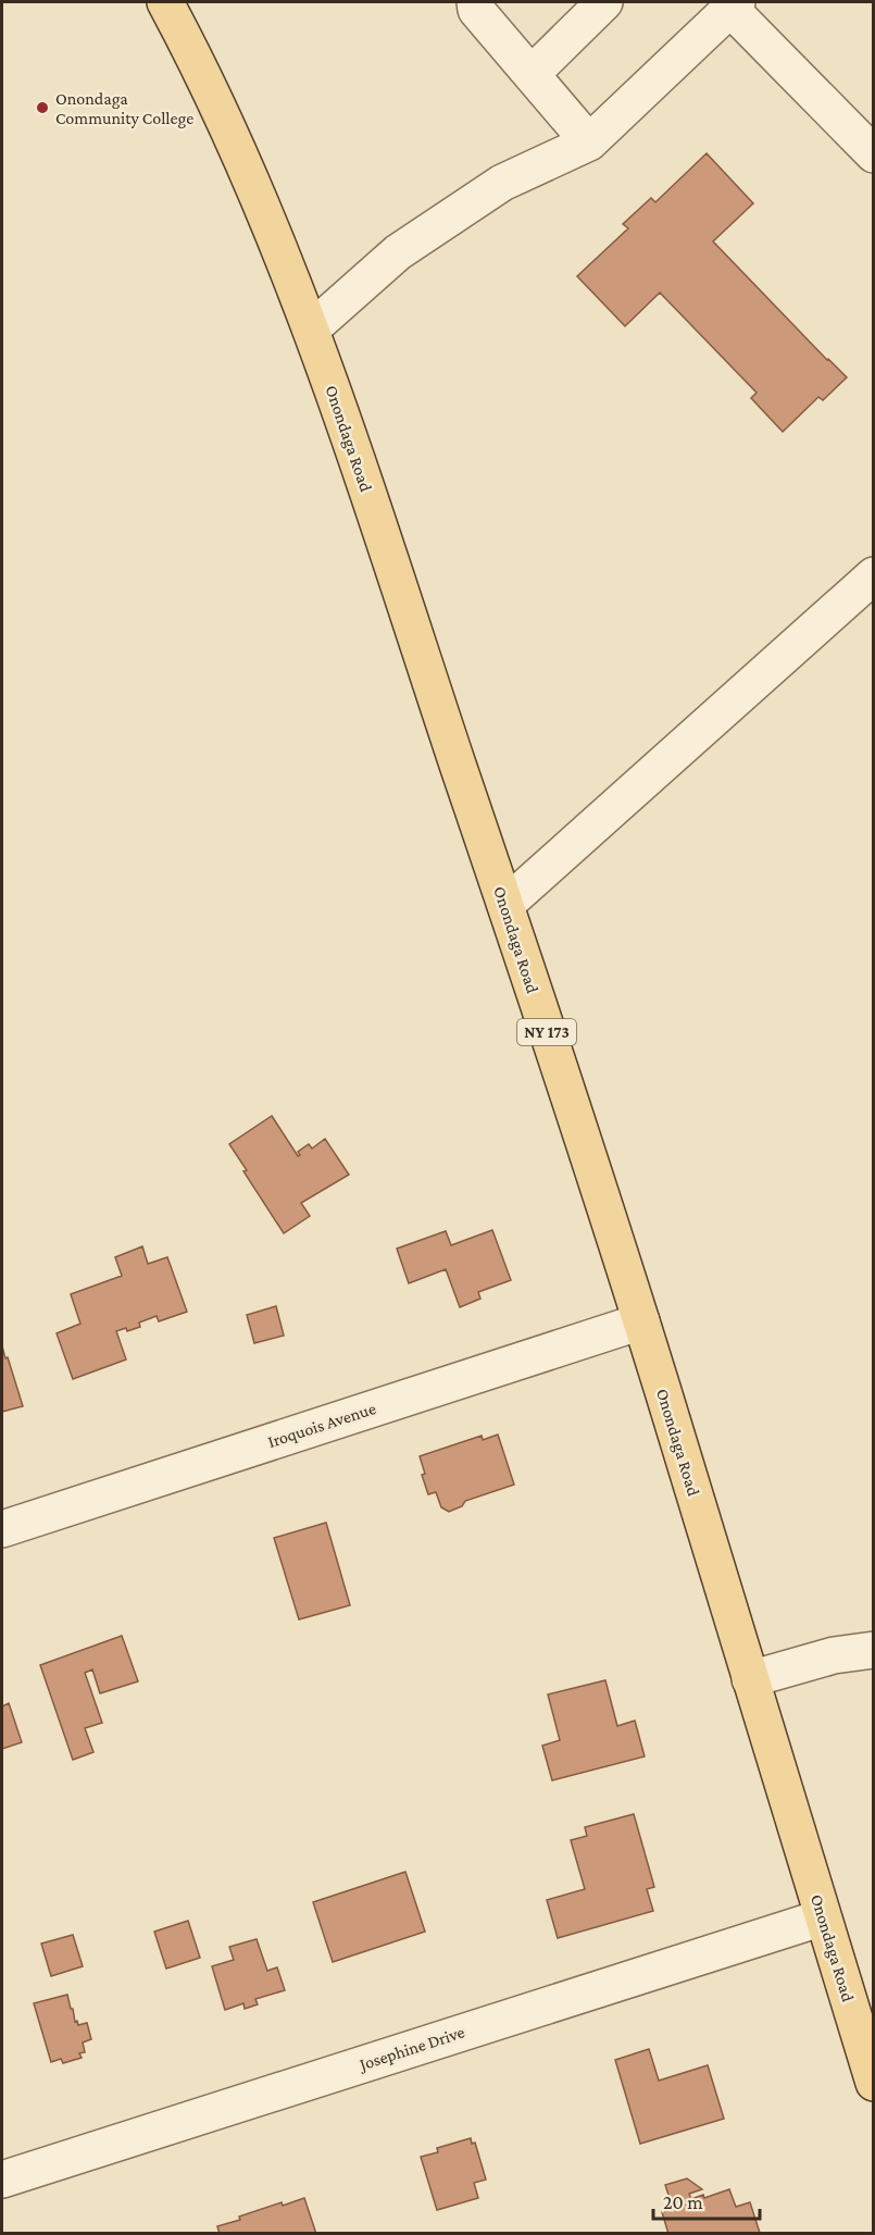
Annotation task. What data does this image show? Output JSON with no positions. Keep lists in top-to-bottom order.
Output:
{
  "streets": {
    "main road": ["Onondaga Road", "NY 173"],
    "street": ["Iroquois Avenue", "Josephine Drive"]
  },
  "crossings": [
    ["Onondaga Road", "Iroquois Avenue"],
    ["Onondaga Road", "Josephine Drive"]
  ],
  "places": ["Onondaga Community College"],
  "scale_bar": "20 m"
}
